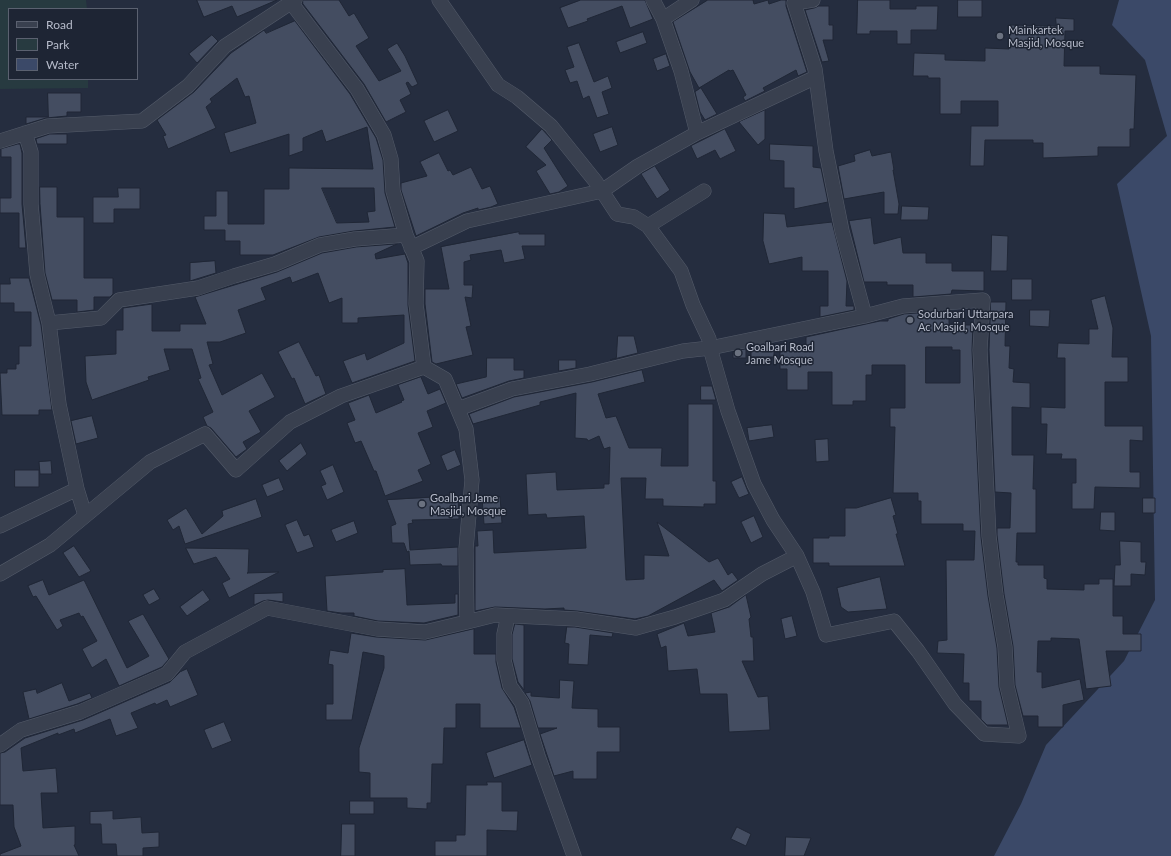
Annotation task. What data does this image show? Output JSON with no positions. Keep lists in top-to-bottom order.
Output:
{
  "places": [
    "Mainkartek Masjid, Mosque",
    "Sodurbari Uttarpara Ac Masjid, Mosque",
    "Goalbari Road Jame Mosque",
    "Goalbari Jame Masjid, Mosque"
  ],
  "legend": ["Road", "Park", "Water"]
}
